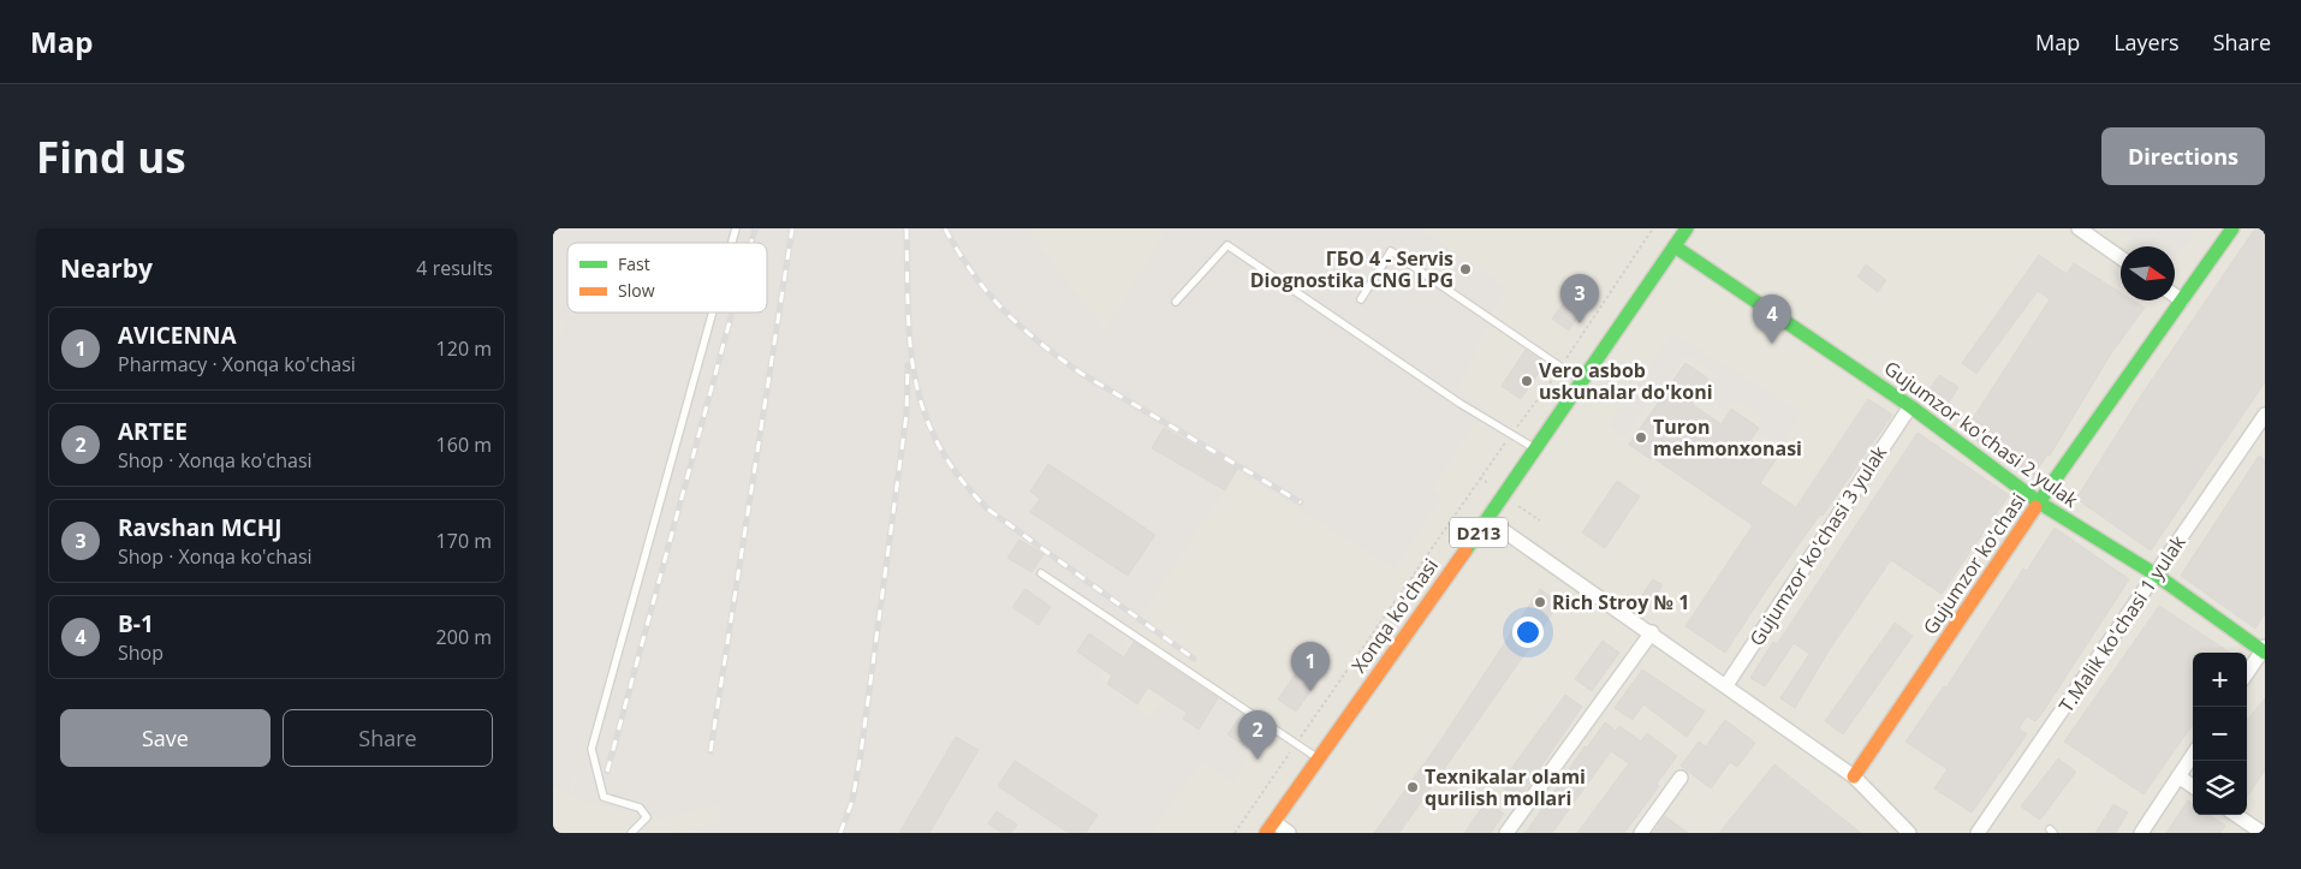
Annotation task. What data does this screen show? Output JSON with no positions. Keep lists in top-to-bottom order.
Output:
{
  "streets": {
    "street": [
      "Gujumzor ko'chasi 2 yulak",
      "D213",
      "Gujumzor ko'chasi 3 yulak",
      "Gujumzor ko'chasi",
      "Xonqa ko'chasi",
      "T.Malik ko'chasi 1 yulak"
    ]
  },
  "crossings": [
    ["Gujumzor ko'chasi 2 yulak", "Gujumzor ko'chasi 3 yulak"],
    ["Gujumzor ko'chasi 2 yulak", "Gujumzor ko'chasi"],
    ["Gujumzor ko'chasi 2 yulak", "Xonqa ko'chasi"],
    ["Gujumzor ko'chasi 2 yulak", "T.Malik ko'chasi 1 yulak"]
  ],
  "places": [
    "ГБО 4 - Servis Diognostika CNG LPG",
    "Vero asbob uskunalar do'koni",
    "Turon mehmonxonasi",
    "Rich Stroy № 1",
    "Texnikalar olami qurilish mollari"
  ],
  "legend": ["Fast", "Slow"],
  "north": "right",
  "page": {
    "header": "Map",
    "nav": ["Map", "Layers", "Share"],
    "buttons": [
      "Directions",
      ["Save", "Share"]
    ],
    "title": "Find us",
    "heading": ["Nearby", "4 results"],
    "pins": [
      "3",
      "4",
      "1",
      "2"
    ],
    "list": [
      {
        "mark": "1",
        "name": "AVICENNA",
        "note": "Pharmacy · Xonqa ko'chasi",
        "value": "120 m"
      },
      {
        "mark": "2",
        "name": "ARTEE",
        "note": "Shop · Xonqa ko'chasi",
        "value": "160 m"
      },
      {
        "mark": "3",
        "name": "Ravshan MCHJ",
        "note": "Shop · Xonqa ko'chasi",
        "value": "170 m"
      },
      {
        "mark": "4",
        "name": "В-1",
        "note": "Shop",
        "value": "200 m"
      }
    ],
    "map_buttons": ["+", "−"]
  }
}
